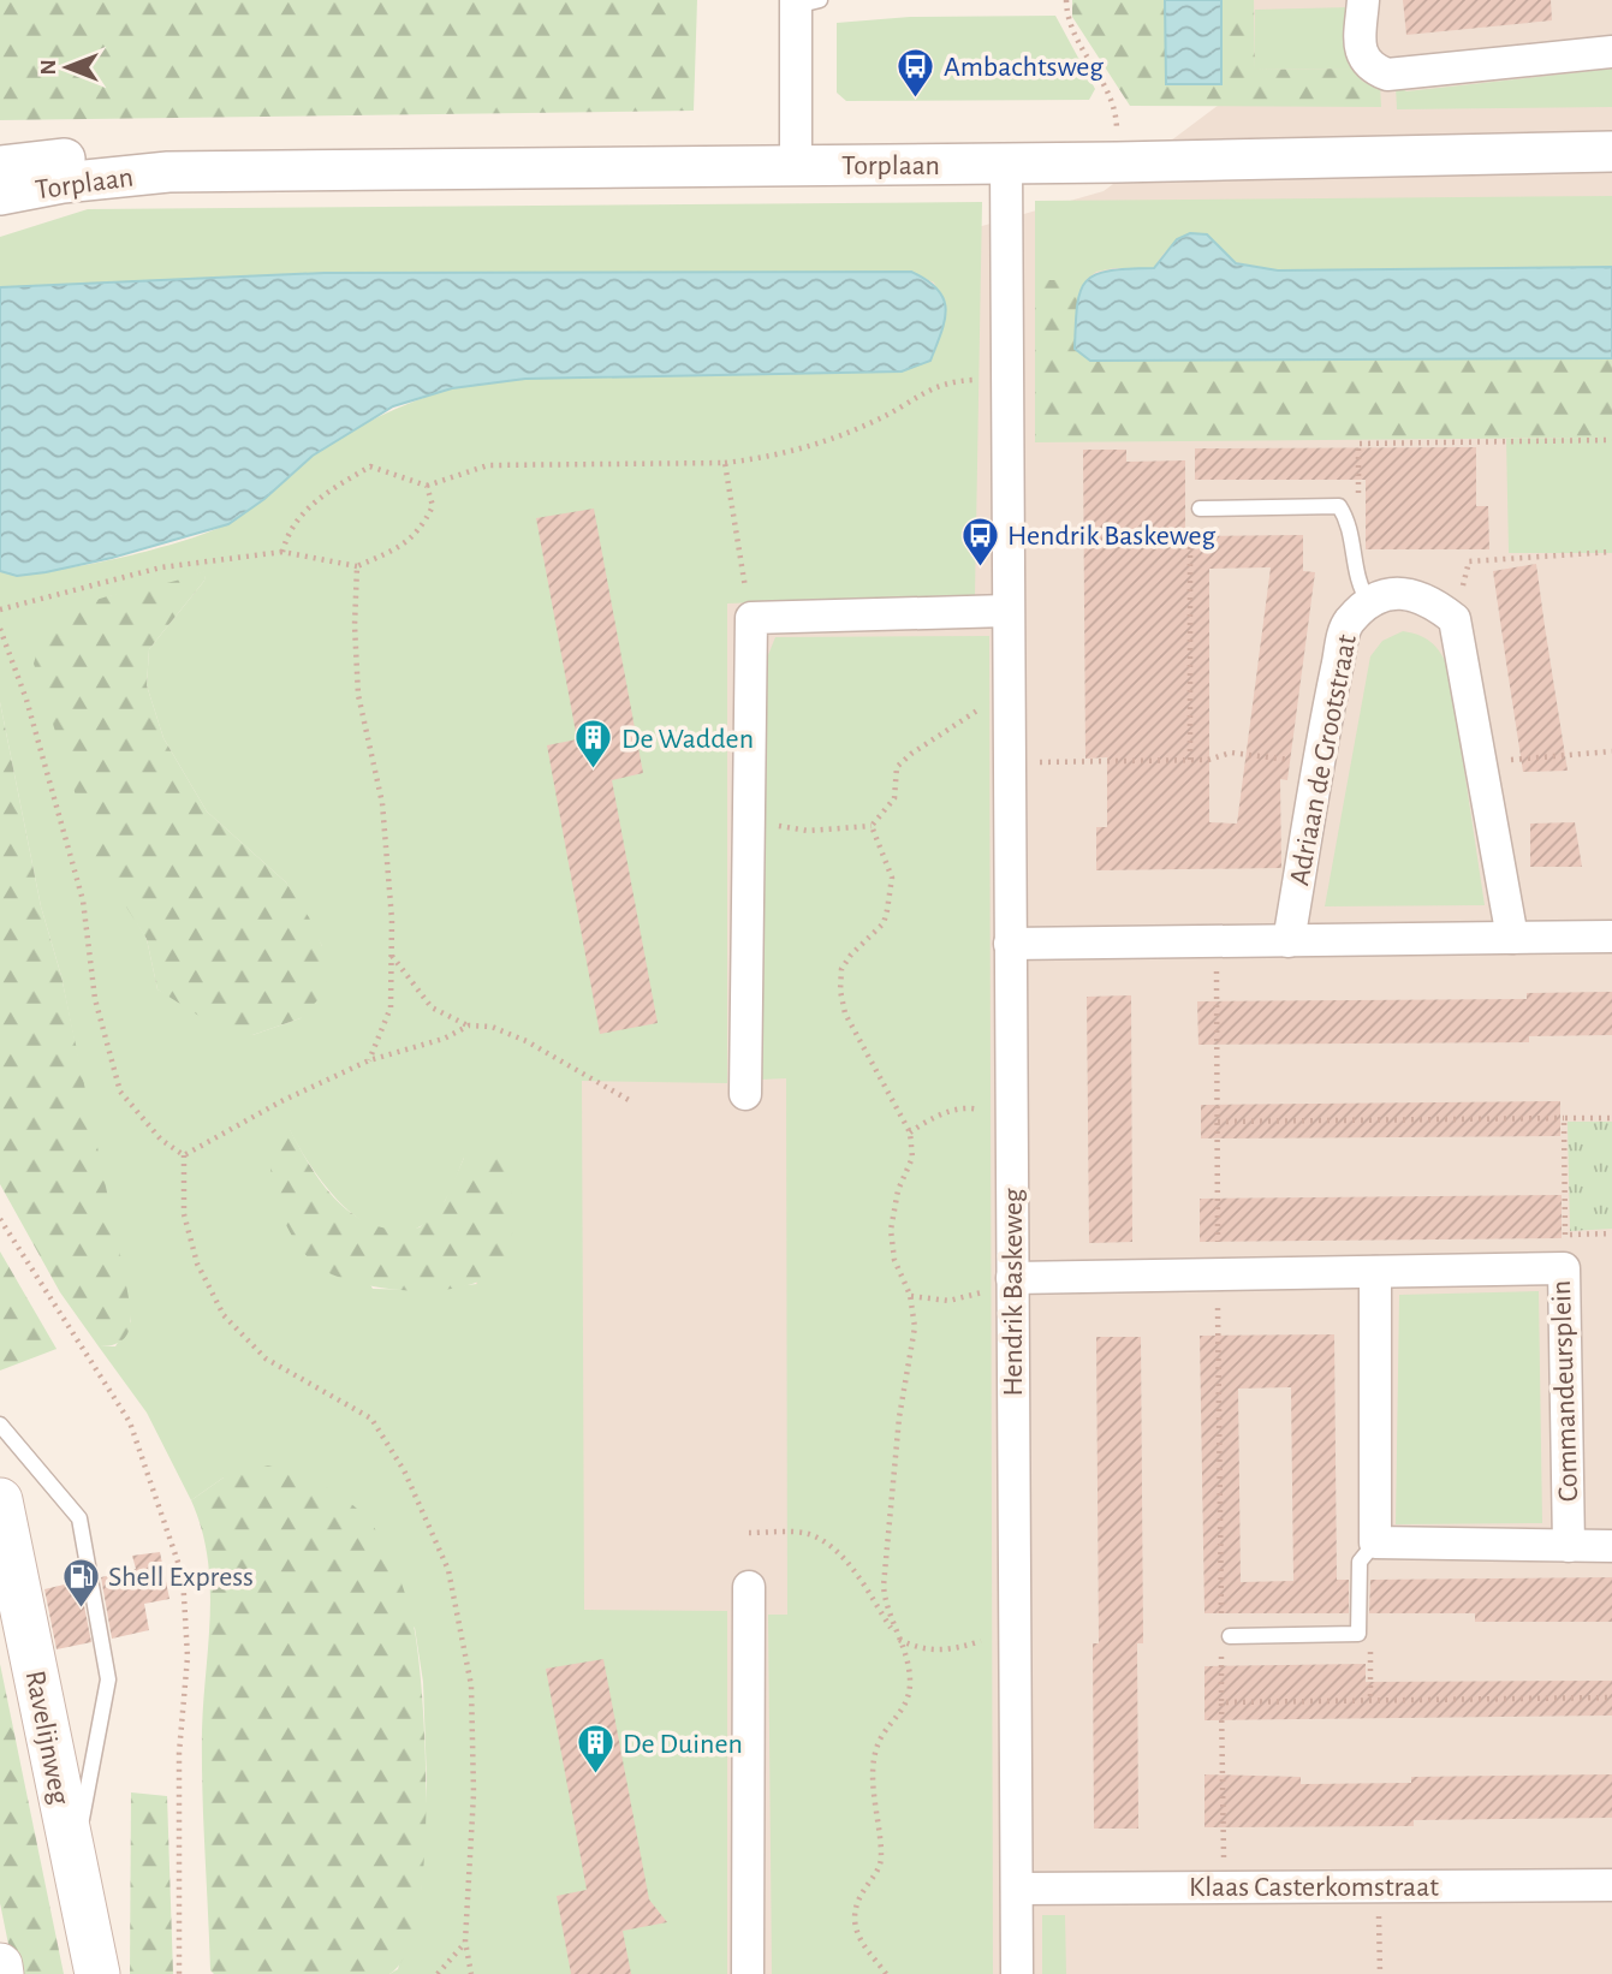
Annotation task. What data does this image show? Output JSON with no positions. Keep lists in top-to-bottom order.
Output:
{
  "streets": {
    "main road": ["Ravelijnweg"],
    "street": [
      "Torplaan",
      "Adriaan de Grootstraat",
      "Hendrik Baskeweg",
      "Commandeursplein",
      "Klaas Casterkomstraat"
    ]
  },
  "crossings": [
    ["Torplaan", "Hendrik Baskeweg"],
    ["Hendrik Baskeweg", "Commandeursplein"],
    ["Hendrik Baskeweg", "Klaas Casterkomstraat"]
  ],
  "places": {
    "bus stop": ["Ambachtsweg", "Hendrik Baskeweg"],
    "building": ["De Wadden", "De Duinen"],
    "fuel station": ["Shell Express"]
  },
  "north": "left"
}
